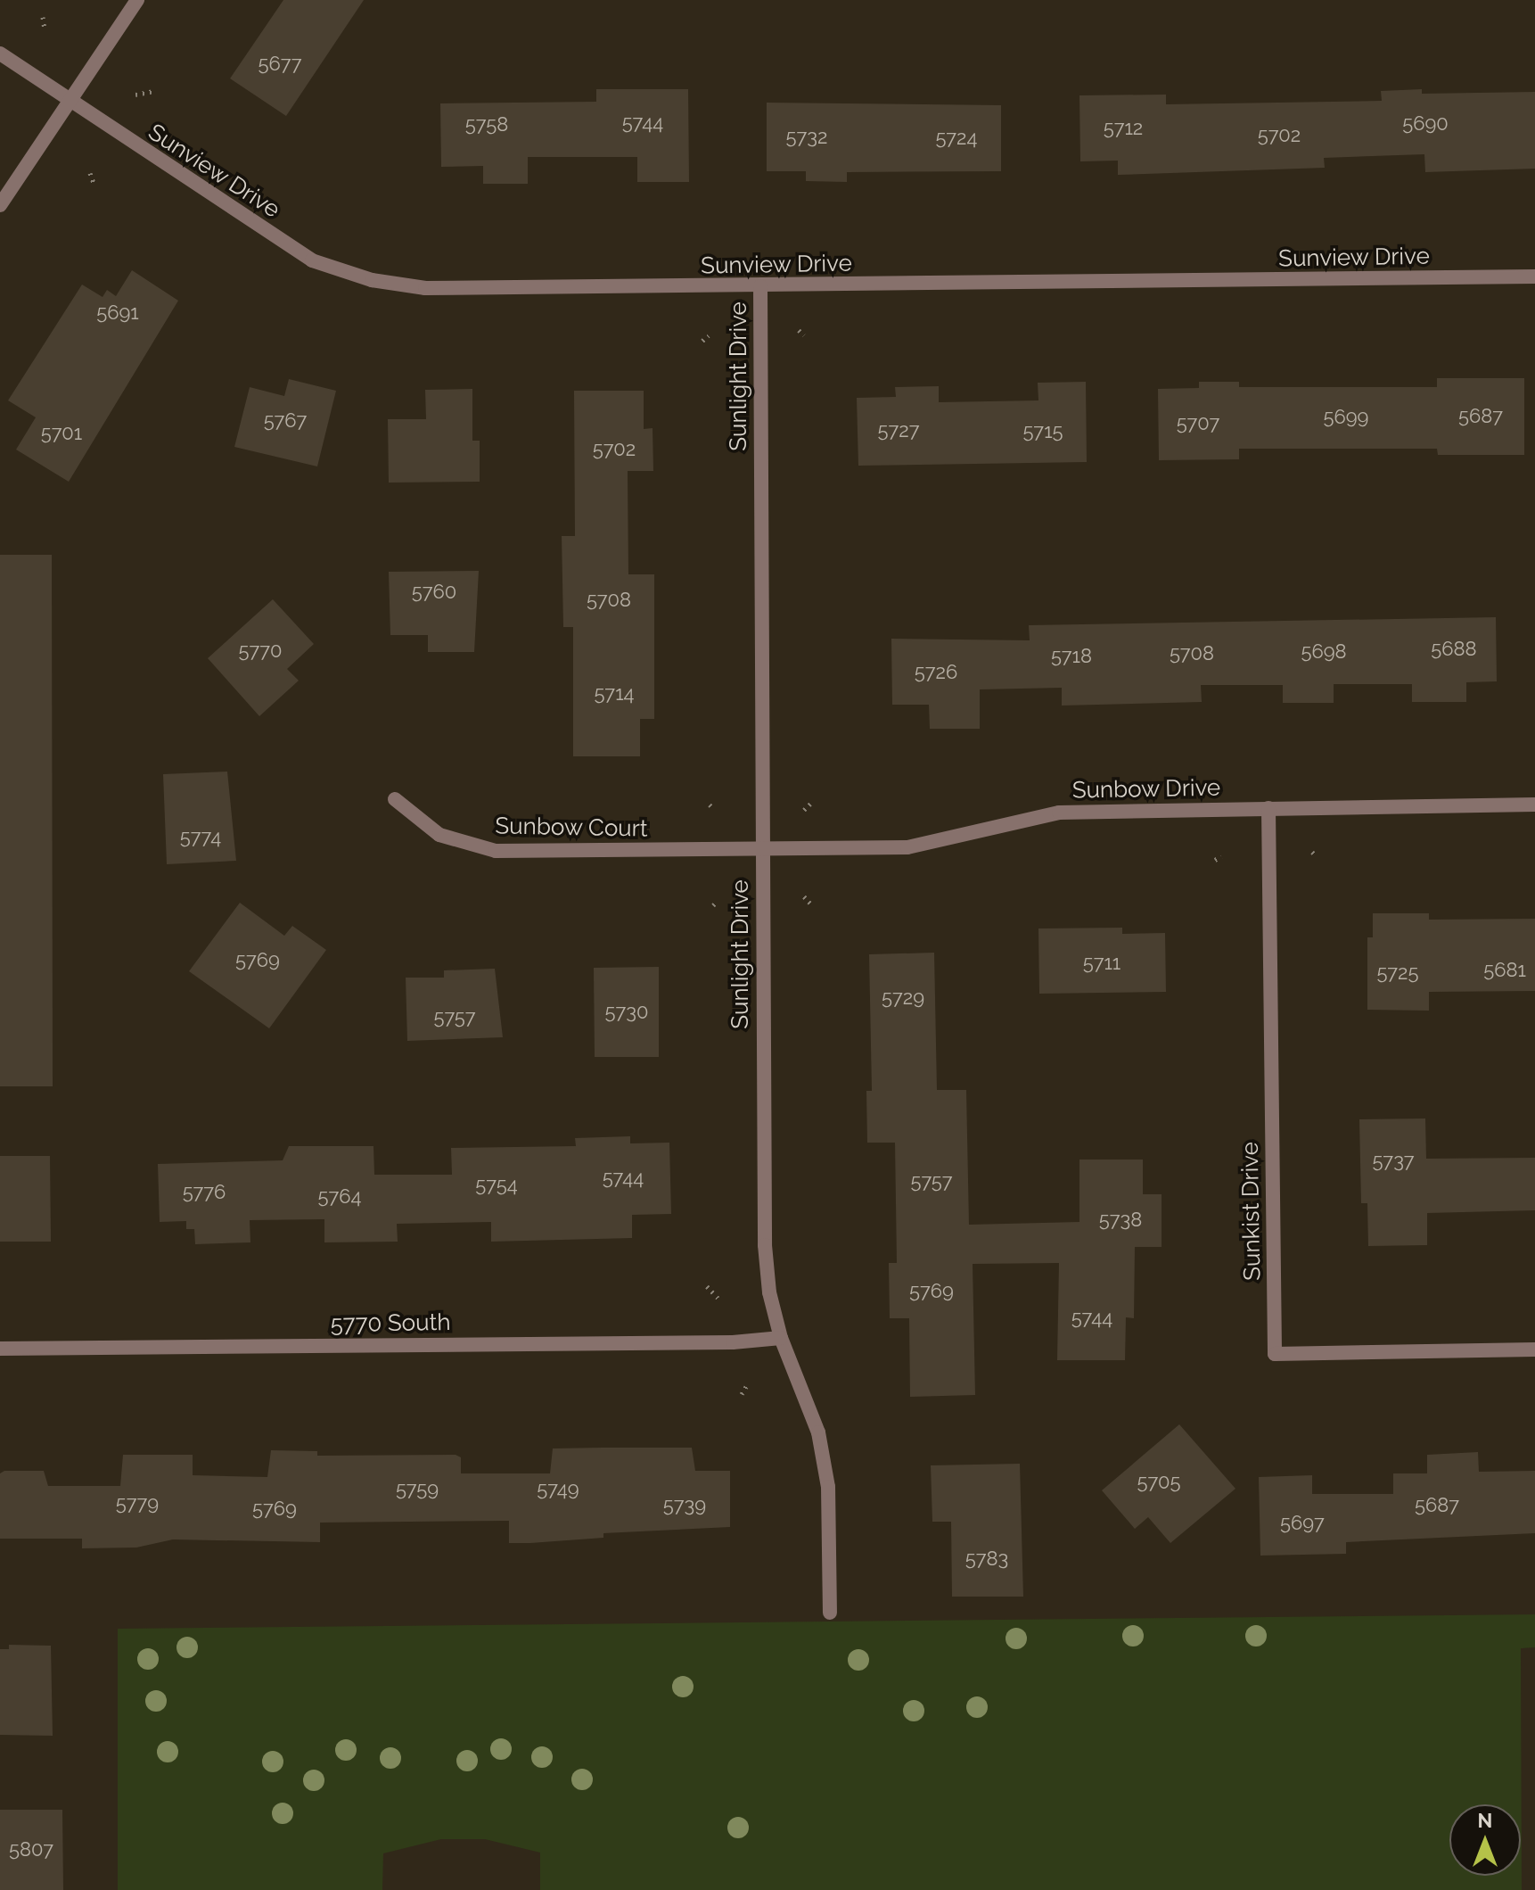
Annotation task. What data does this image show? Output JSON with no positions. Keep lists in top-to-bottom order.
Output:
{
  "streets": {
    "street": [
      "Sunview Drive",
      "Sunlight Drive",
      "Sunbow Drive",
      "Sunbow Court",
      "Sunkist Drive",
      "5770 South"
    ]
  },
  "crossings": [
    ["Sunview Drive", "Sunlight Drive"],
    ["Sunlight Drive", "Sunbow Drive"],
    ["Sunlight Drive", "Sunbow Court"],
    ["Sunlight Drive", "5770 South"],
    ["Sunbow Drive", "Sunbow Court"],
    ["Sunbow Drive", "Sunkist Drive"]
  ],
  "house_numbers": [
    "5677",
    "5744",
    "5690",
    "5758",
    "5712",
    "5702",
    "5732",
    "5724",
    "5691",
    "5687",
    "5699",
    "5767",
    "5707",
    "5727",
    "5715",
    "5701",
    "5702",
    "5760",
    "5708",
    "5688",
    "5770",
    "5698",
    "5708",
    "5718",
    "5726",
    "5714",
    "5774",
    "5769",
    "5711",
    "5681",
    "5725",
    "5729",
    "5730",
    "5757",
    "5737",
    "5744",
    "5757",
    "5754",
    "5776",
    "5764",
    "5738",
    "5769",
    "5744",
    "5705",
    "5759",
    "5749",
    "5779",
    "5739",
    "5687",
    "5769",
    "5697",
    "5783",
    "5807"
  ],
  "north": "top"
}
